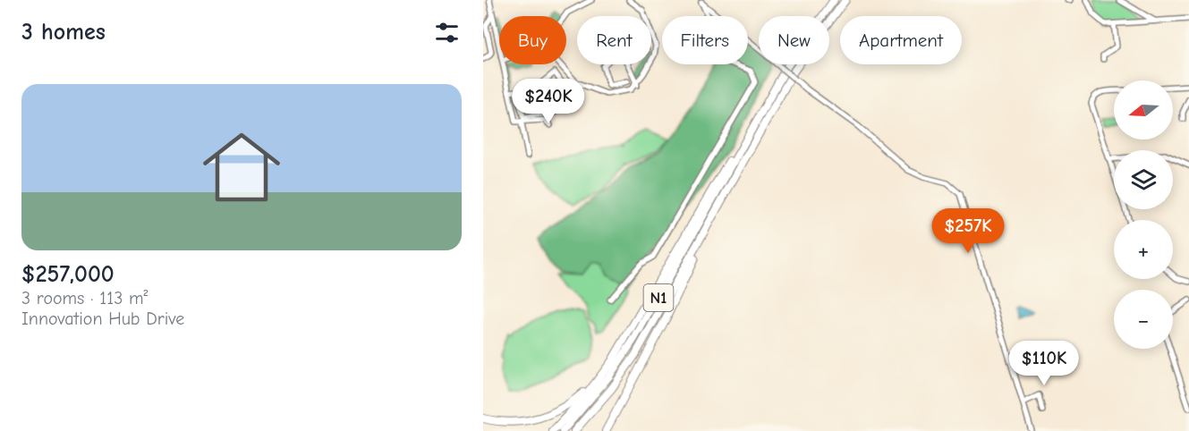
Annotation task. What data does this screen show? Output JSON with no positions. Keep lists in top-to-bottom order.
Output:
{
  "streets": {
    "highway": ["N1"]
  },
  "north": "left",
  "page": {
    "heading": "3 homes",
    "chip": [
      "Buy",
      "Rent",
      "Filters",
      "New",
      "Apartment"
    ],
    "list": [
      {
        "name": "$257,000",
        "note": "3 rooms · 113 m² · Innovation Hub Drive"
      }
    ],
    "price": ["$240K", "$257K", "$110K"],
    "map_buttons": ["+", "−"]
  }
}
